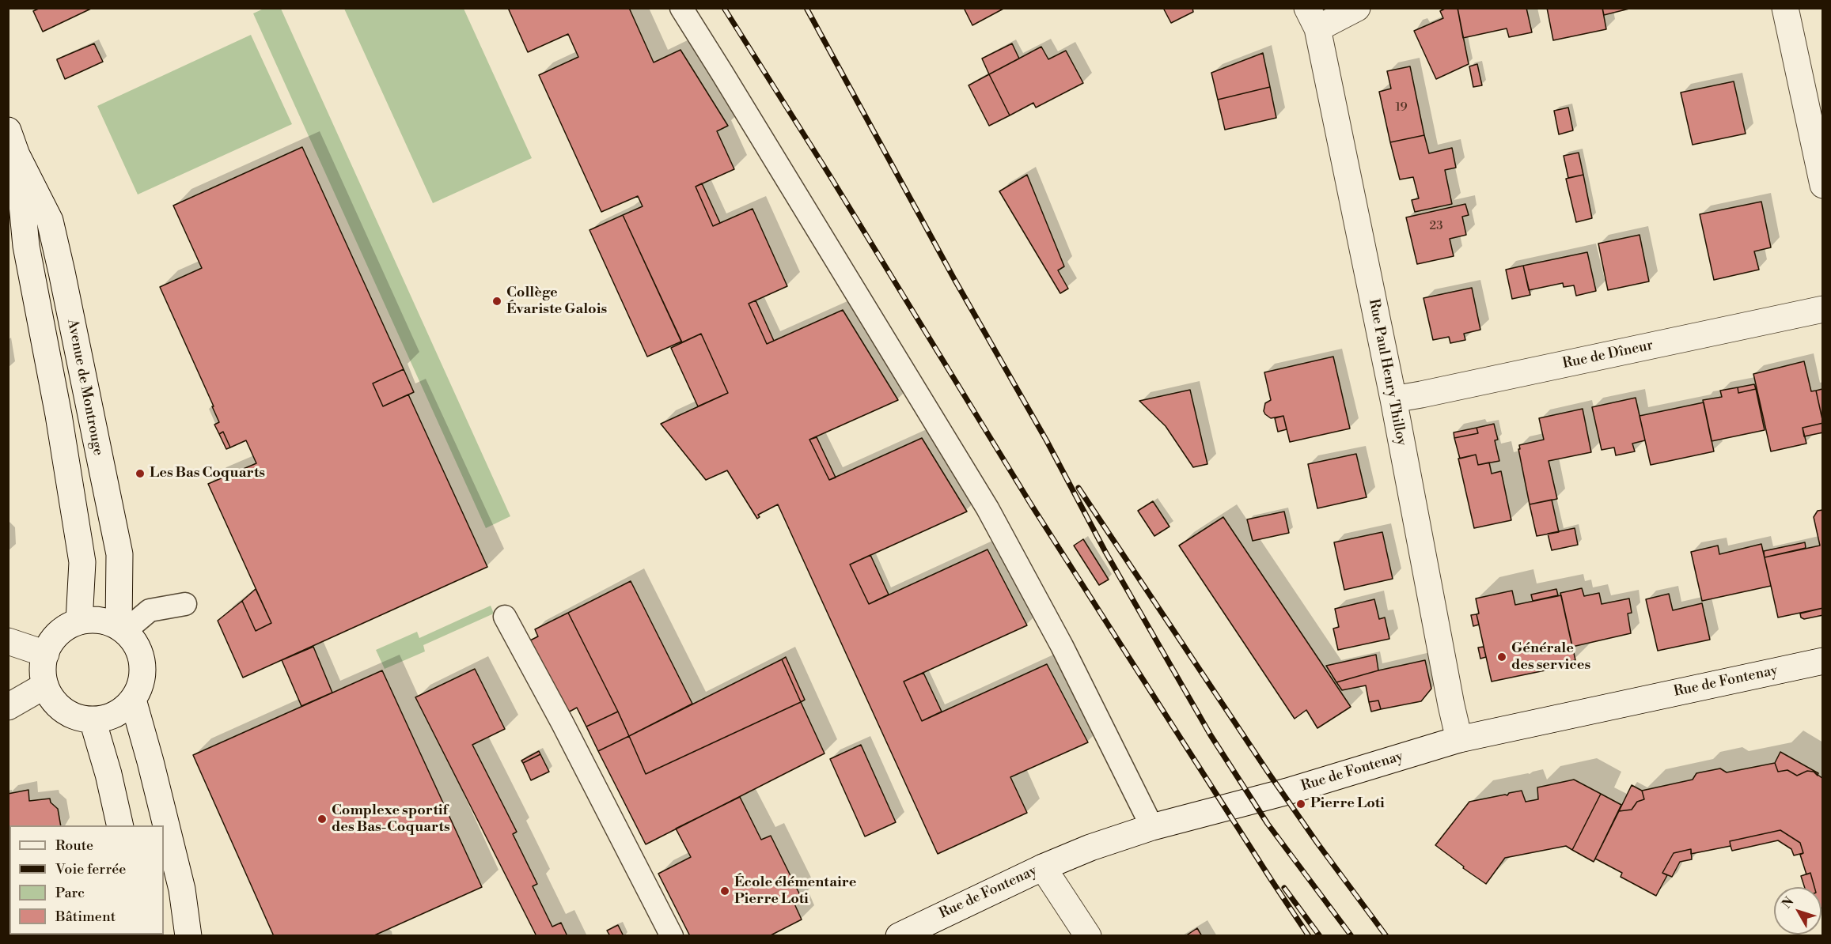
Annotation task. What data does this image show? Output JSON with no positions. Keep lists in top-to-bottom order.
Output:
{
  "streets": {
    "street": [
      "Rue de Dîneur",
      "Rue Paul Henry Thilloy",
      "Avenue de Montrouge",
      "Rue de Fontenay"
    ]
  },
  "crossings": [
    ["Rue de Dîneur", "Rue Paul Henry Thilloy"],
    ["Rue Paul Henry Thilloy", "Rue de Fontenay"]
  ],
  "places": [
    "Collège Évariste Galois",
    "Les Bas Coquarts",
    "Générale des services",
    "Pierre Loti",
    "Complexe sportif des Bas-Coquarts",
    "École élémentaire Pierre Loti"
  ],
  "house_numbers": ["19", "23"],
  "legend": [
    "Route",
    "Voie ferrée",
    "Parc",
    "Bâtiment"
  ],
  "north": "top left"
}
